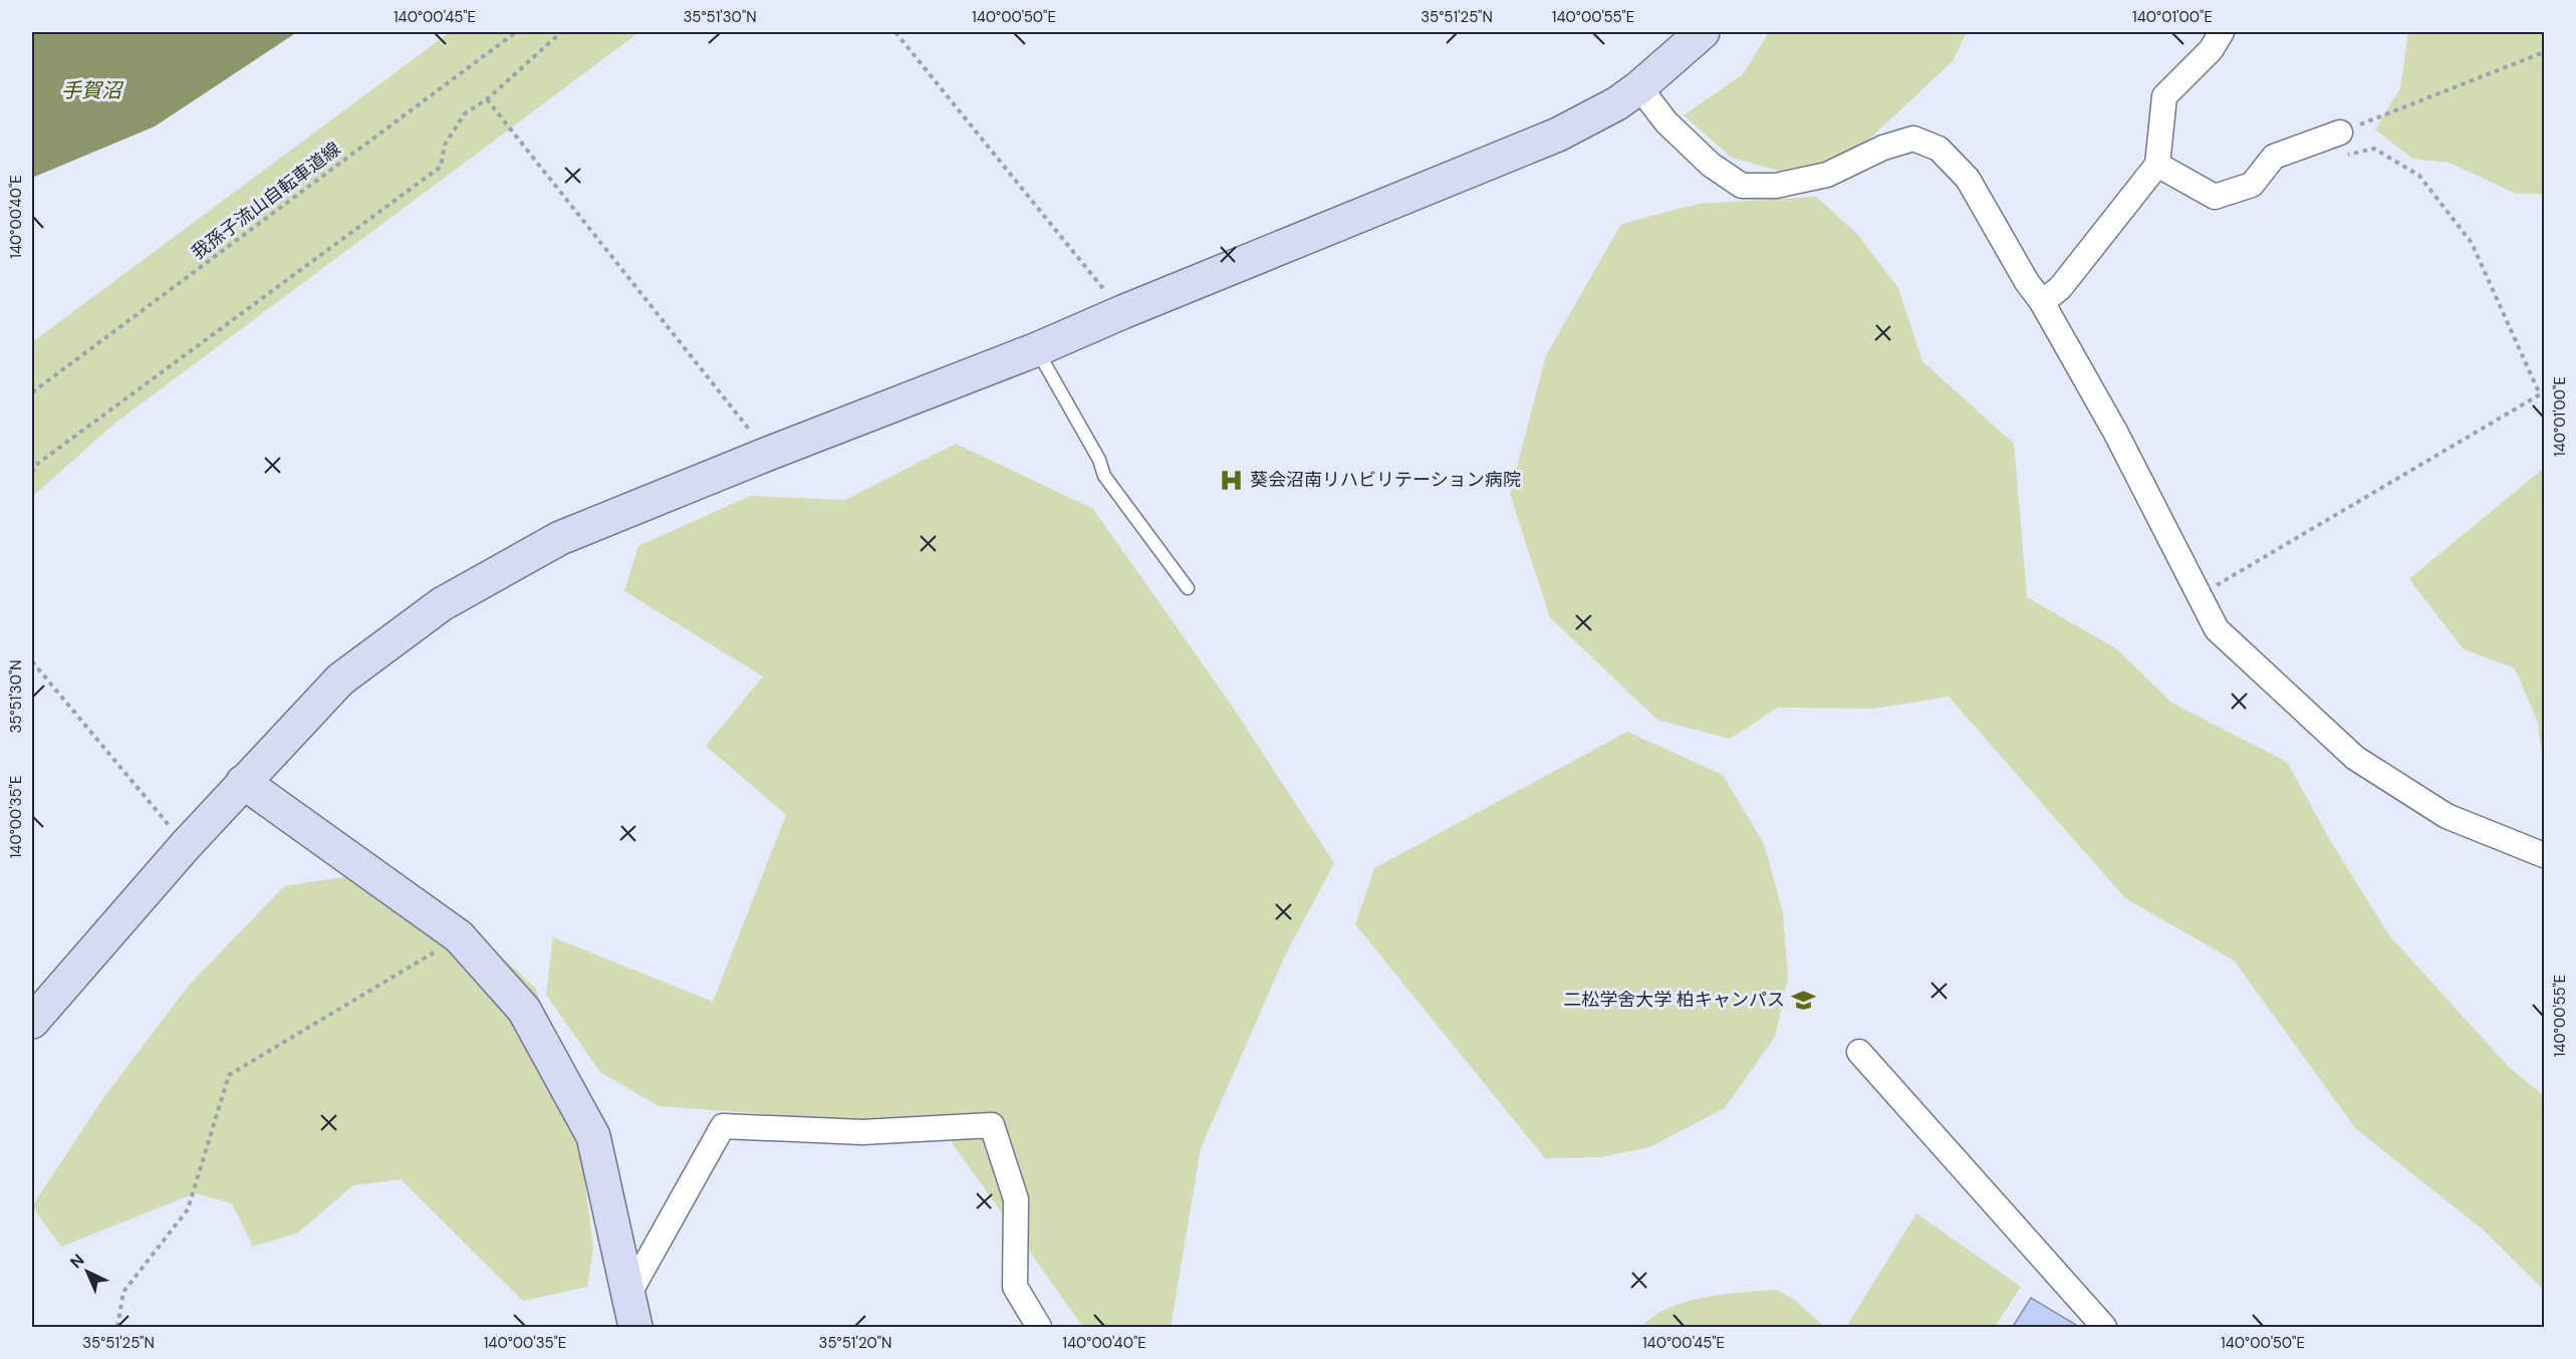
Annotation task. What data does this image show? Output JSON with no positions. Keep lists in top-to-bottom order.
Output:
{
  "streets": {
    "path": ["我孫子流山自転車道線"]
  },
  "water": ["手賀沼"],
  "places": {
    "hospital": ["葵会沼南リハビリテーション病院"],
    "school or university": ["二松学舍大学 柏キャンパス"]
  },
  "north": "top left",
  "coordinates": [
    "140°00'45\"E",
    "35°51'30\"N",
    "140°00'50\"E",
    "35°51'25\"N",
    "140°00'55\"E",
    "140°01'00\"E",
    "140°00'40\"E",
    "140°00'35\"E",
    "35°51'20\"N"
  ]
}
